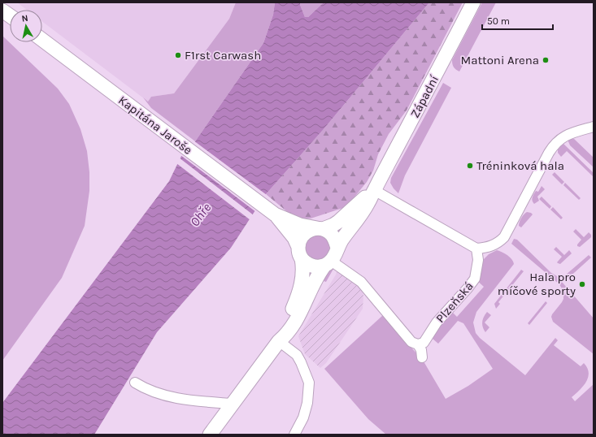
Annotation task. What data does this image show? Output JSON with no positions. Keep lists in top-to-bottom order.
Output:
{
  "streets": {
    "street": ["Západní", "Kapitána Jaroše", "Plzeňská"]
  },
  "crossings": [
    ["Západní", "Kapitána Jaroše"]
  ],
  "water": ["Ohře"],
  "places": [
    "F1rst Carwash",
    "Mattoni Arena",
    "Tréninková hala",
    "Hala pro míčové sporty"
  ],
  "scale_bar": "50 m",
  "north": "top"
}
